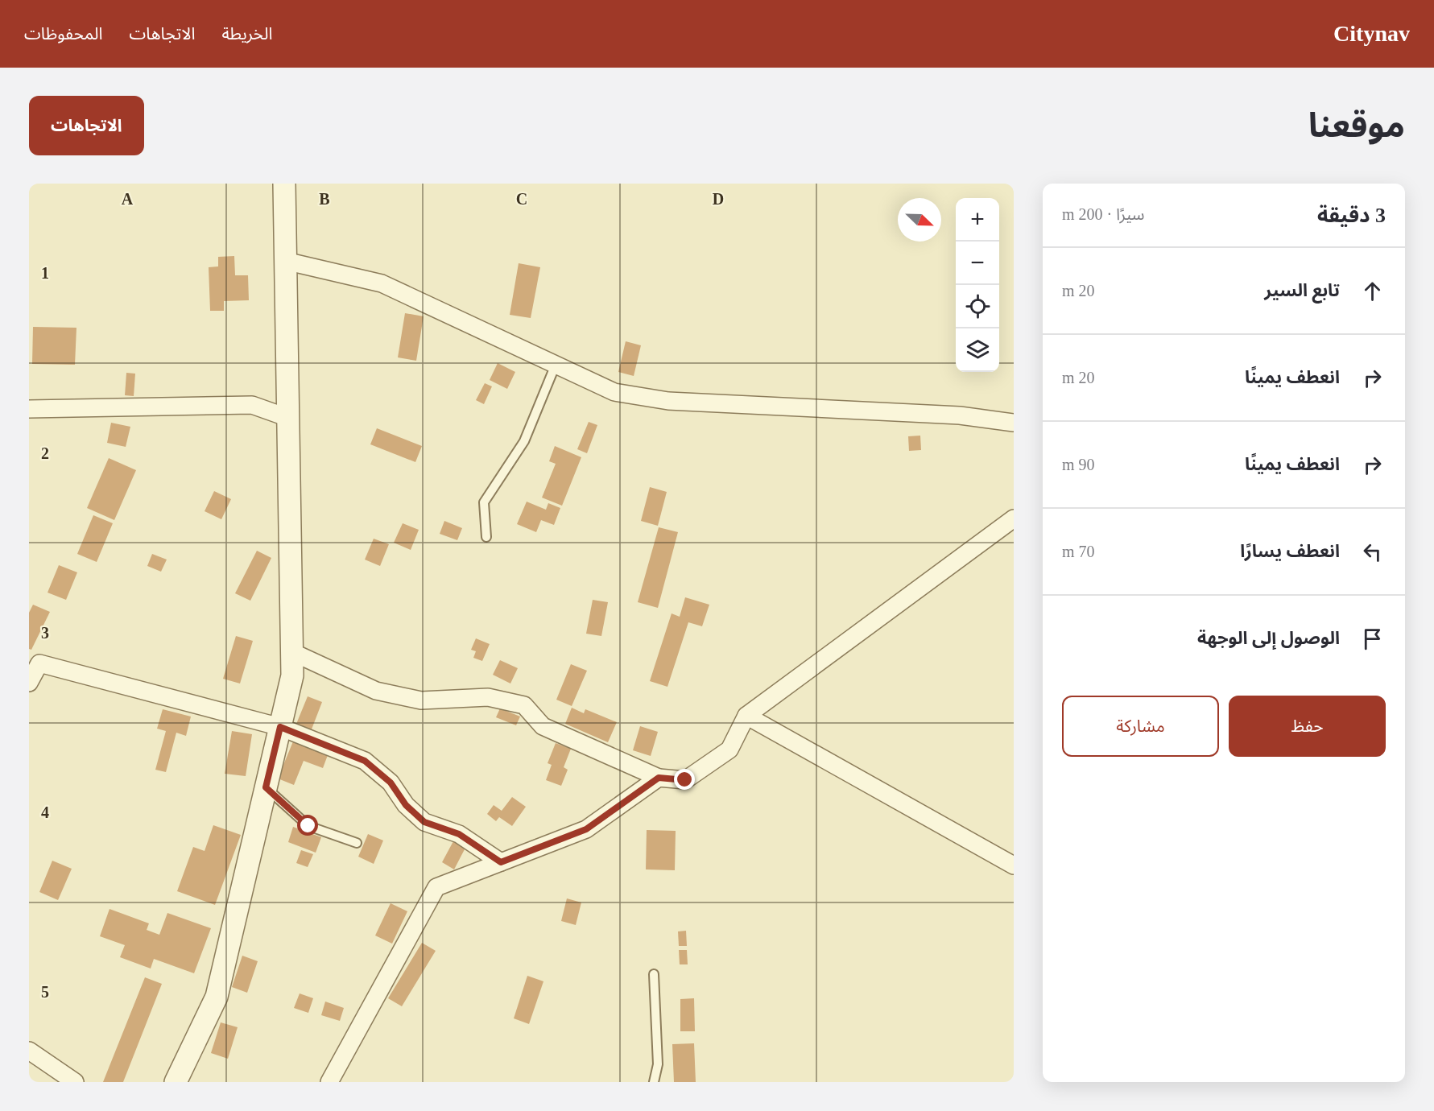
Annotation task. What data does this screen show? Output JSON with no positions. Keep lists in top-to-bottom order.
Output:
{
  "north": "bottom right",
  "page": {
    "header": "Citynav",
    "nav": ["الخريطة", "الاتجاهات", "المحفوظات"],
    "title": "موقعنا",
    "buttons": [
      "الاتجاهات",
      ["حفظ", "مشاركة"]
    ],
    "heading": ["3 دقيقة", "سيرًا · 200 m"],
    "map_buttons": ["+", "−"],
    "list": [
      ["تابع السير", "20 m"],
      ["انعطف يمينًا", "20 m"],
      ["انعطف يمينًا", "90 m"],
      ["انعطف يسارًا", "70 m"],
      "الوصول إلى الوجهة"
    ]
  },
  "grid": {
    "columns": [
      "A",
      "B",
      "C",
      "D"
    ],
    "rows": [
      "1",
      "2",
      "3",
      "4",
      "5"
    ]
  }
}
